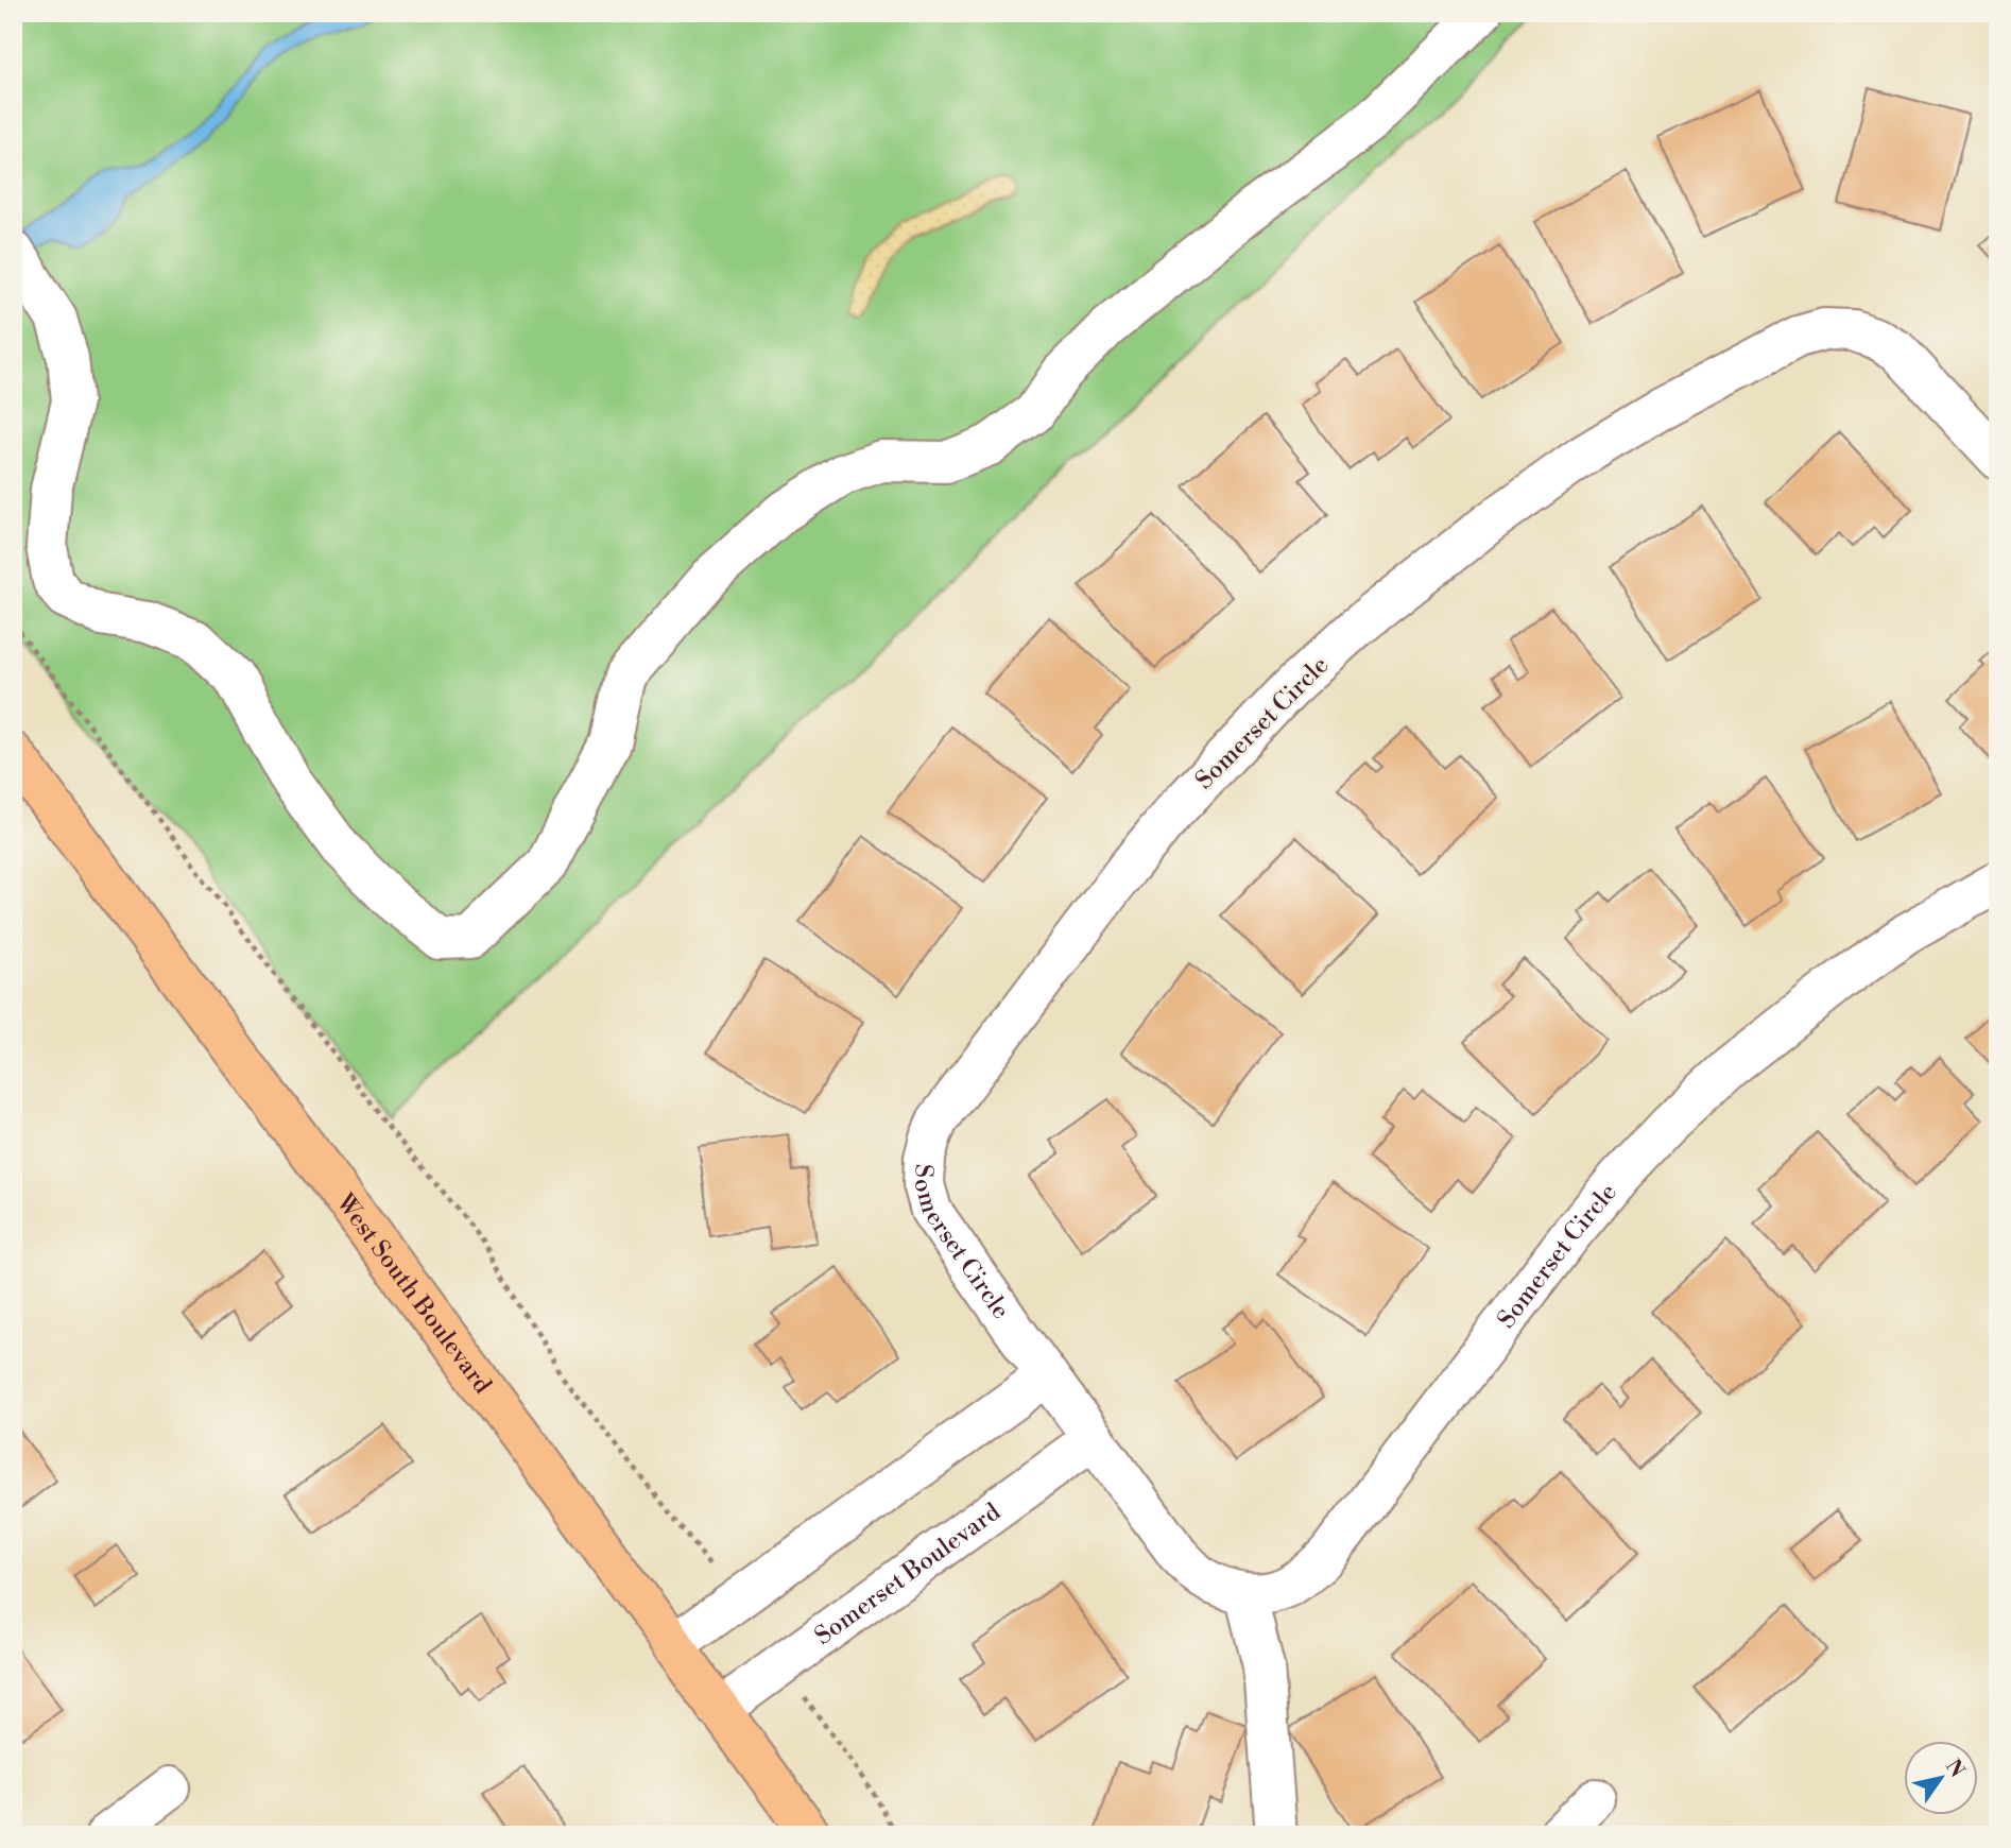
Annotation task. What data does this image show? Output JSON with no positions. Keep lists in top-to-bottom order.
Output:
{
  "streets": {
    "main road": ["West South Boulevard"],
    "street": ["Somerset Circle", "Somerset Boulevard"]
  },
  "crossings": [
    ["Somerset Circle", "Somerset Boulevard"],
    ["West South Boulevard", "Somerset Boulevard"]
  ],
  "north": "top right"
}
